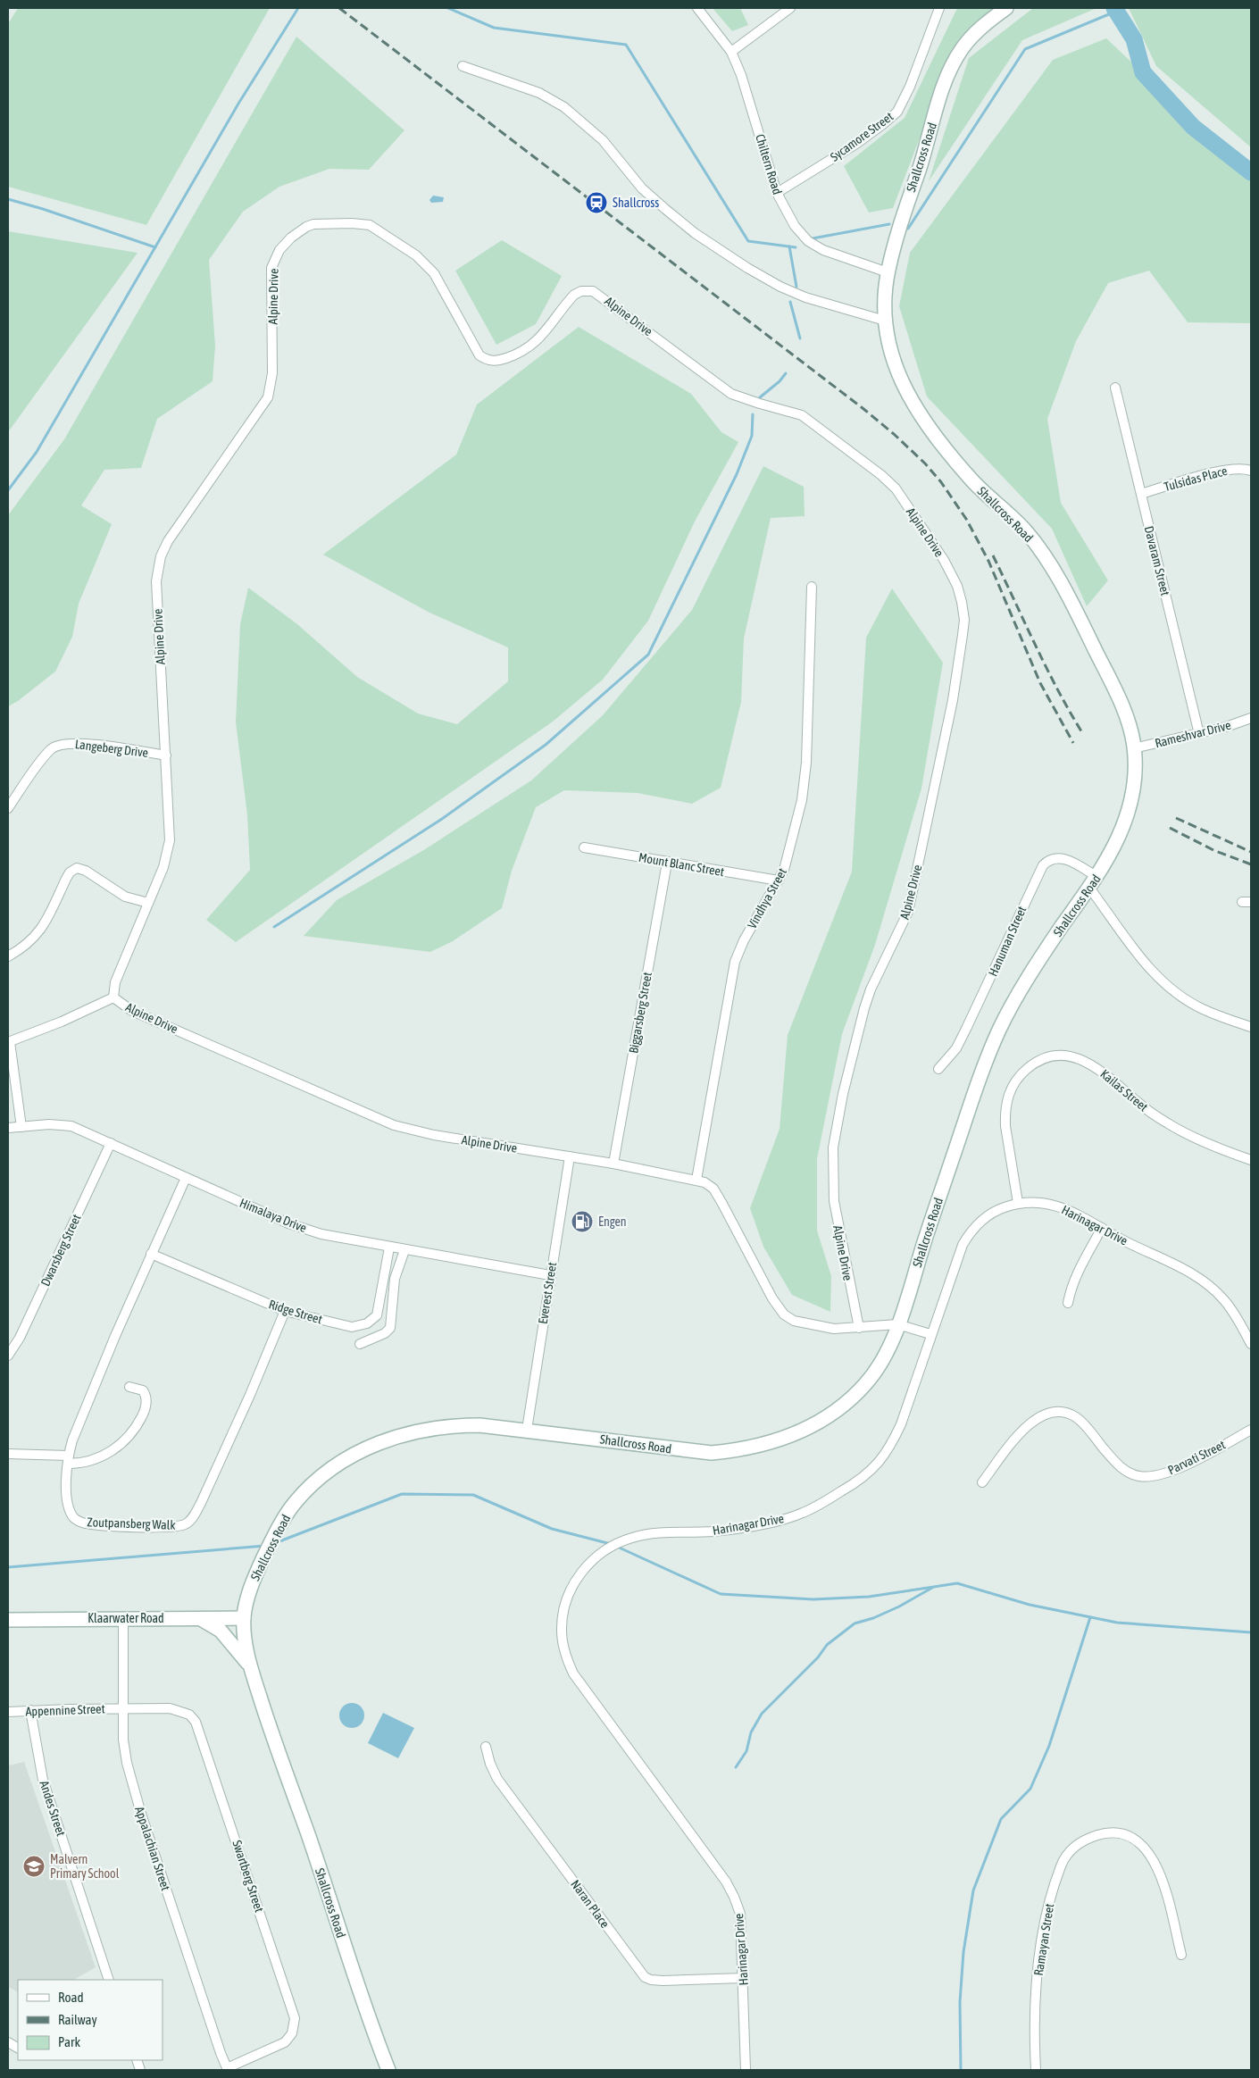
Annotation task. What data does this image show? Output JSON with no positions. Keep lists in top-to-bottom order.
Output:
{
  "streets": {
    "street": [
      "Sycamore Street",
      "Shallcross Road",
      "Chiltern Road",
      "Alpine Drive",
      "Tulsidas Place",
      "Davaram Street",
      "Rameshvar Drive",
      "Langeberg Drive",
      "Mount Blanc Street",
      "Vindhya Street",
      "Hanuman Street",
      "Biggarsberg Street",
      "Kailas Street",
      "Himalaya Drive",
      "Harinagar Drive",
      "Dwarsberg Street",
      "Everest Street",
      "Ridge Street",
      "Parvati Street",
      "Zoutpansberg Walk",
      "Klaarwater Road",
      "Appennine Street",
      "Andes Street",
      "Appalachian Street",
      "Swartberg Street",
      "Naran Place",
      "Ramayan Street"
    ]
  },
  "crossings": [
    ["Sycamore Street", "Chiltern Road"],
    ["Shallcross Road", "Chiltern Road"],
    ["Shallcross Road", "Alpine Drive"],
    ["Shallcross Road", "Rameshvar Drive"],
    ["Shallcross Road", "Hanuman Street"],
    ["Shallcross Road", "Everest Street"],
    ["Shallcross Road", "Klaarwater Road"],
    ["Alpine Drive", "Langeberg Drive"],
    ["Alpine Drive", "Vindhya Street"],
    ["Alpine Drive", "Biggarsberg Street"],
    ["Alpine Drive", "Harinagar Drive"],
    ["Alpine Drive", "Everest Street"],
    ["Tulsidas Place", "Davaram Street"],
    ["Davaram Street", "Rameshvar Drive"],
    ["Mount Blanc Street", "Vindhya Street"],
    ["Mount Blanc Street", "Biggarsberg Street"],
    ["Kailas Street", "Harinagar Drive"],
    ["Himalaya Drive", "Dwarsberg Street"],
    ["Himalaya Drive", "Everest Street"],
    ["Himalaya Drive", "Ridge Street"],
    ["Himalaya Drive", "Zoutpansberg Walk"],
    ["Harinagar Drive", "Naran Place"],
    ["Ridge Street", "Zoutpansberg Walk"],
    ["Klaarwater Road", "Appalachian Street"],
    ["Appennine Street", "Andes Street"],
    ["Appennine Street", "Appalachian Street"],
    ["Appennine Street", "Swartberg Street"],
    ["Appalachian Street", "Swartberg Street"]
  ],
  "places": {
    "station": ["Shallcross"],
    "fuel station": ["Engen"],
    "school or university": ["Malvern Primary School"]
  },
  "legend": ["Road", "Railway", "Park"]
}
